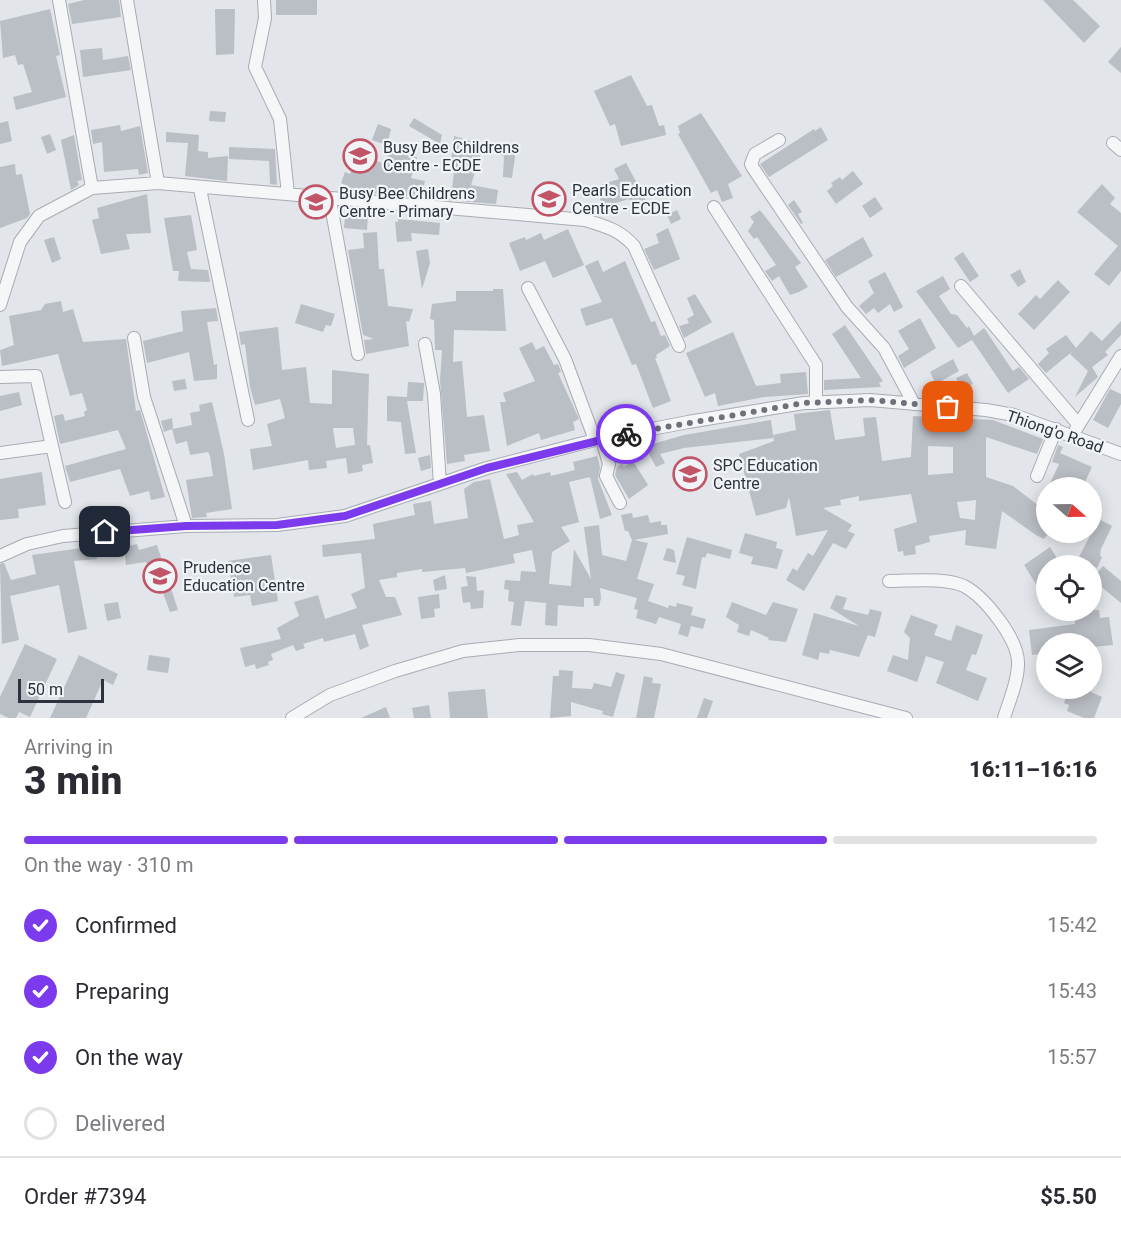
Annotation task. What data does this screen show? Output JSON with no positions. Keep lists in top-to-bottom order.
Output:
{
  "streets": {
    "street": ["Thiong'o Road"]
  },
  "places": {
    "school or university": [
      "Busy Bee Childrens Centre - ECDE",
      "Pearls Education Centre - ECDE",
      "Busy Bee Childrens Centre - Primary",
      "SPC Education Centre",
      "Prudence Education Centre"
    ]
  },
  "scale_bar": "50 m",
  "north": "right",
  "page": {
    "scale": "50 m",
    "heading": ["3 min", "Arriving in", "16:11–16:16"],
    "panel": ["Order #7394", "$5.50"],
    "bar": "On the way · 310 m",
    "list": [
      ["Confirmed", "15:42"],
      ["Preparing", "15:43"],
      ["On the way", "15:57"],
      "Delivered"
    ]
  }
}
